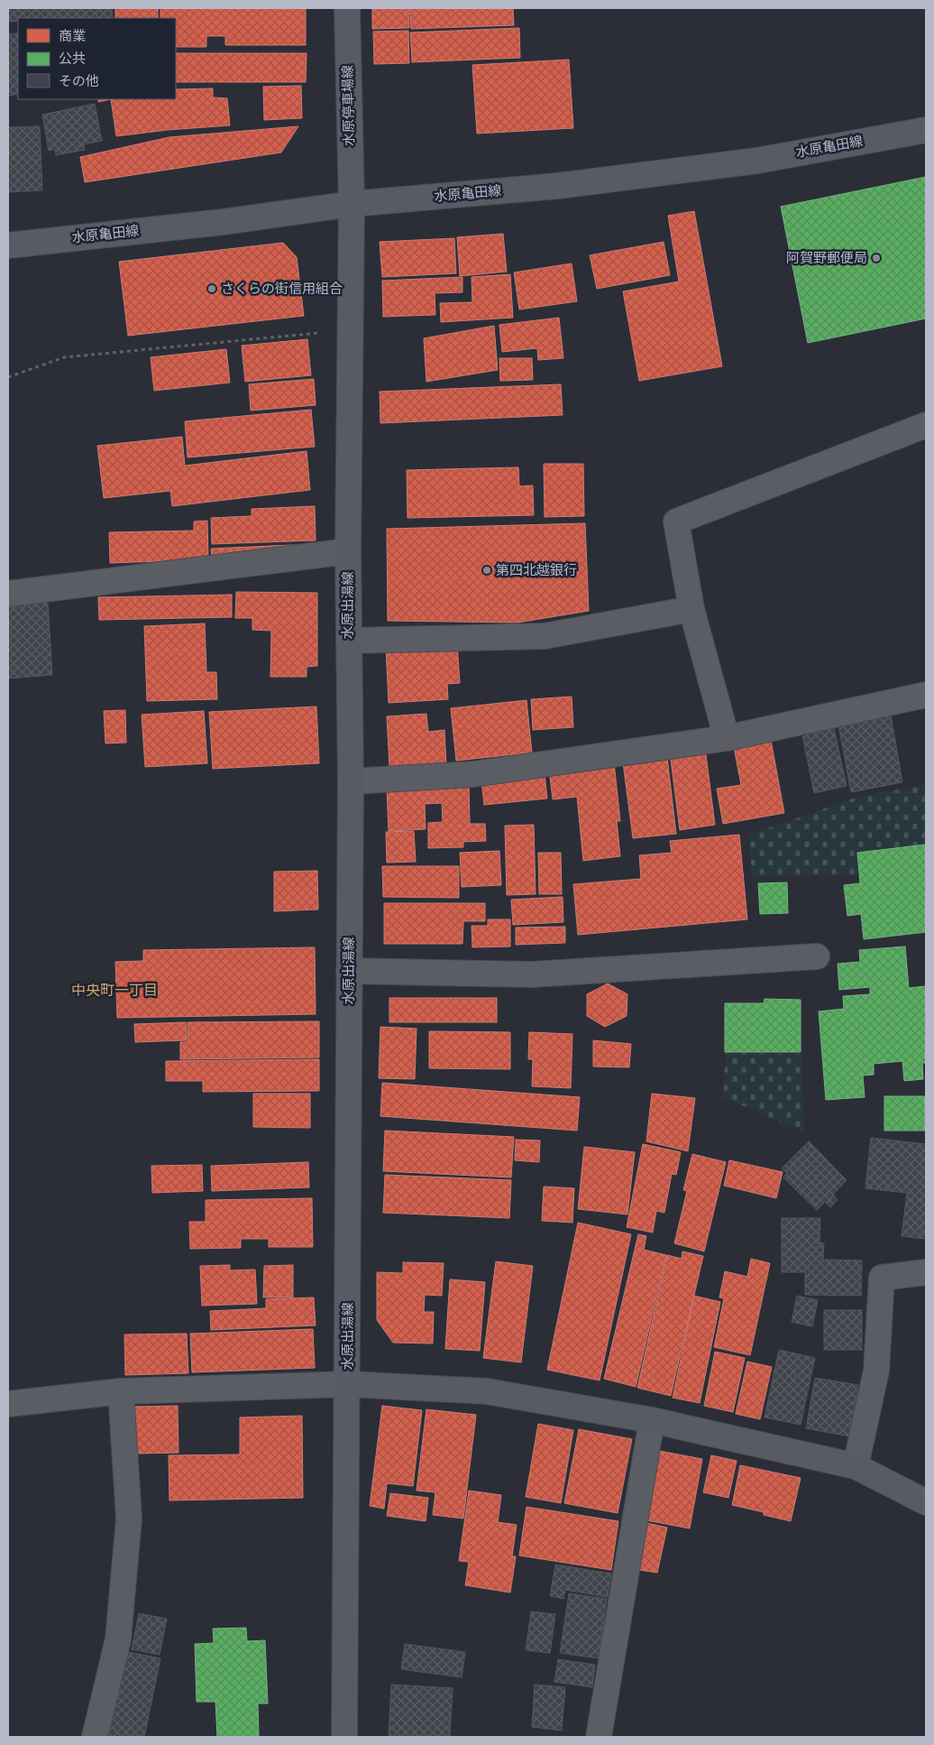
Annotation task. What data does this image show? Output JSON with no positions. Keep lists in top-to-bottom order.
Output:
{
  "streets": {
    "main road": ["水原停車場線", "水原亀田線", "水原出湯線"]
  },
  "crossings": [
    ["水原停車場線", "水原亀田線"],
    ["水原停車場線", "水原出湯線"],
    ["水原亀田線", "水原出湯線"]
  ],
  "districts": ["中央町一丁目"],
  "places": ["阿賀野郵便局", "さくらの街信用組合", "第四北越銀行"],
  "legend": ["商業", "公共", "その他"]
}
